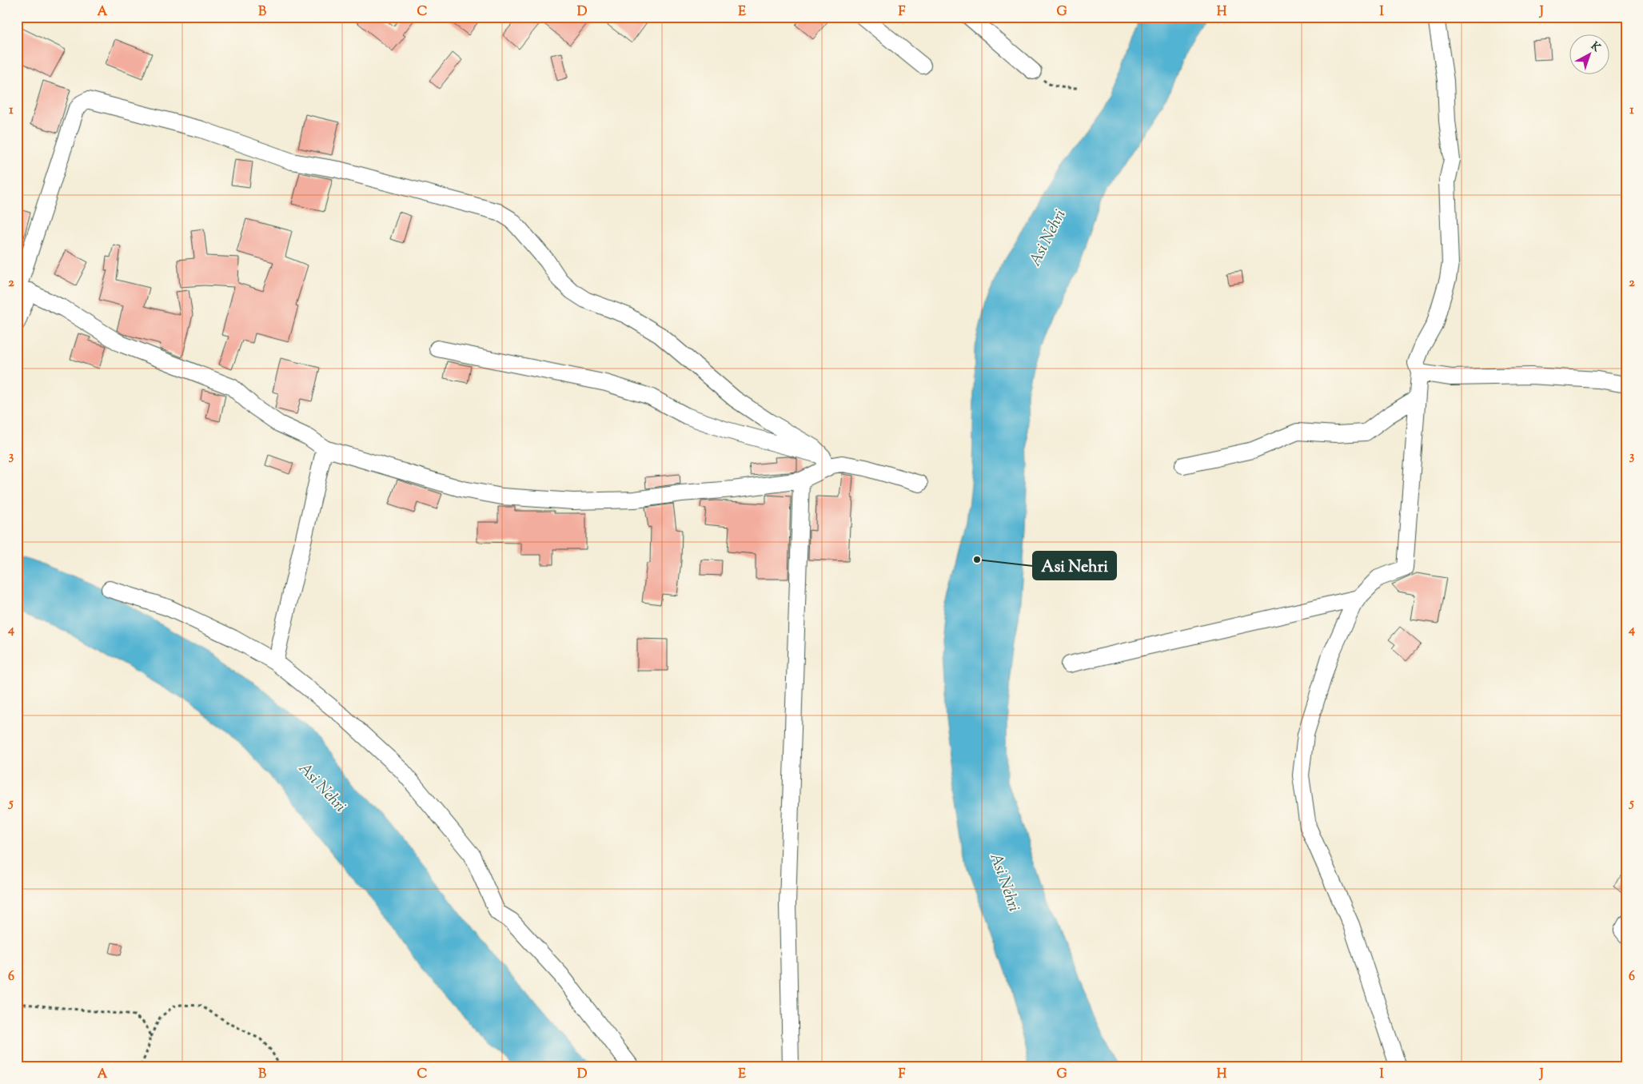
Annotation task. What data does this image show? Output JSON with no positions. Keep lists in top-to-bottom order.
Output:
{
  "water": ["Asi Nehri"],
  "places": ["Asi Nehri"],
  "north": "top right",
  "grid": {
    "columns": [
      "A",
      "B",
      "C",
      "D",
      "E",
      "F",
      "G",
      "H",
      "I",
      "J"
    ],
    "rows": [
      "1",
      "2",
      "3",
      "4",
      "5",
      "6"
    ]
  }
}
